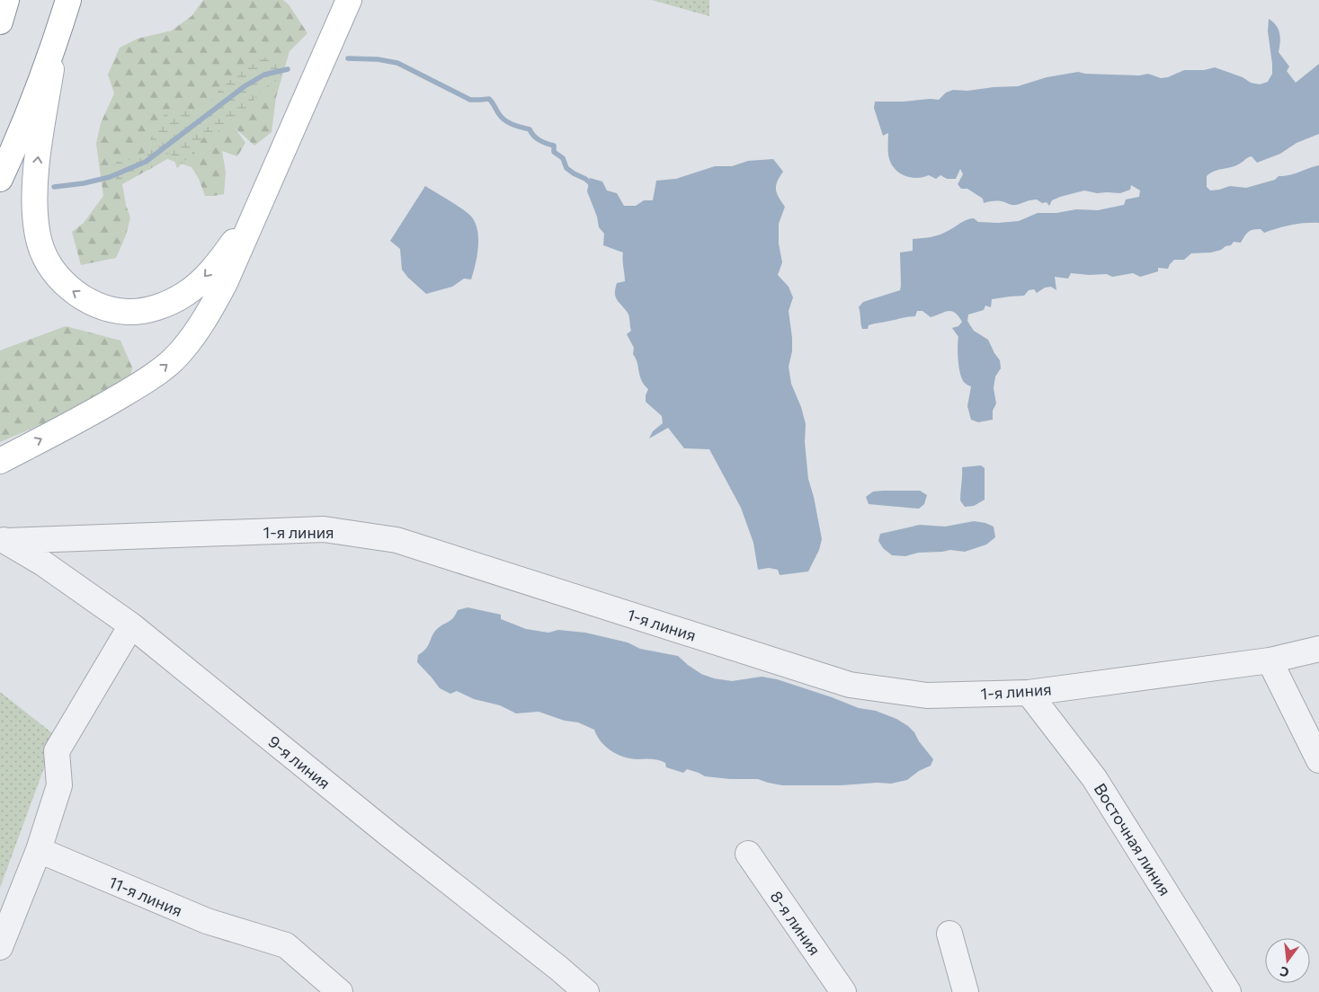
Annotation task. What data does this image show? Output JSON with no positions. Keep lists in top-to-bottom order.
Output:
{
  "streets": {
    "street": [
      "1-я линия",
      "9-я линия",
      "Восточная линия",
      "11-я линия",
      "8-я линия"
    ]
  },
  "crossings": [
    ["1-я линия", "9-я линия"],
    ["1-я линия", "Восточная линия"]
  ],
  "north": "bottom"
}
